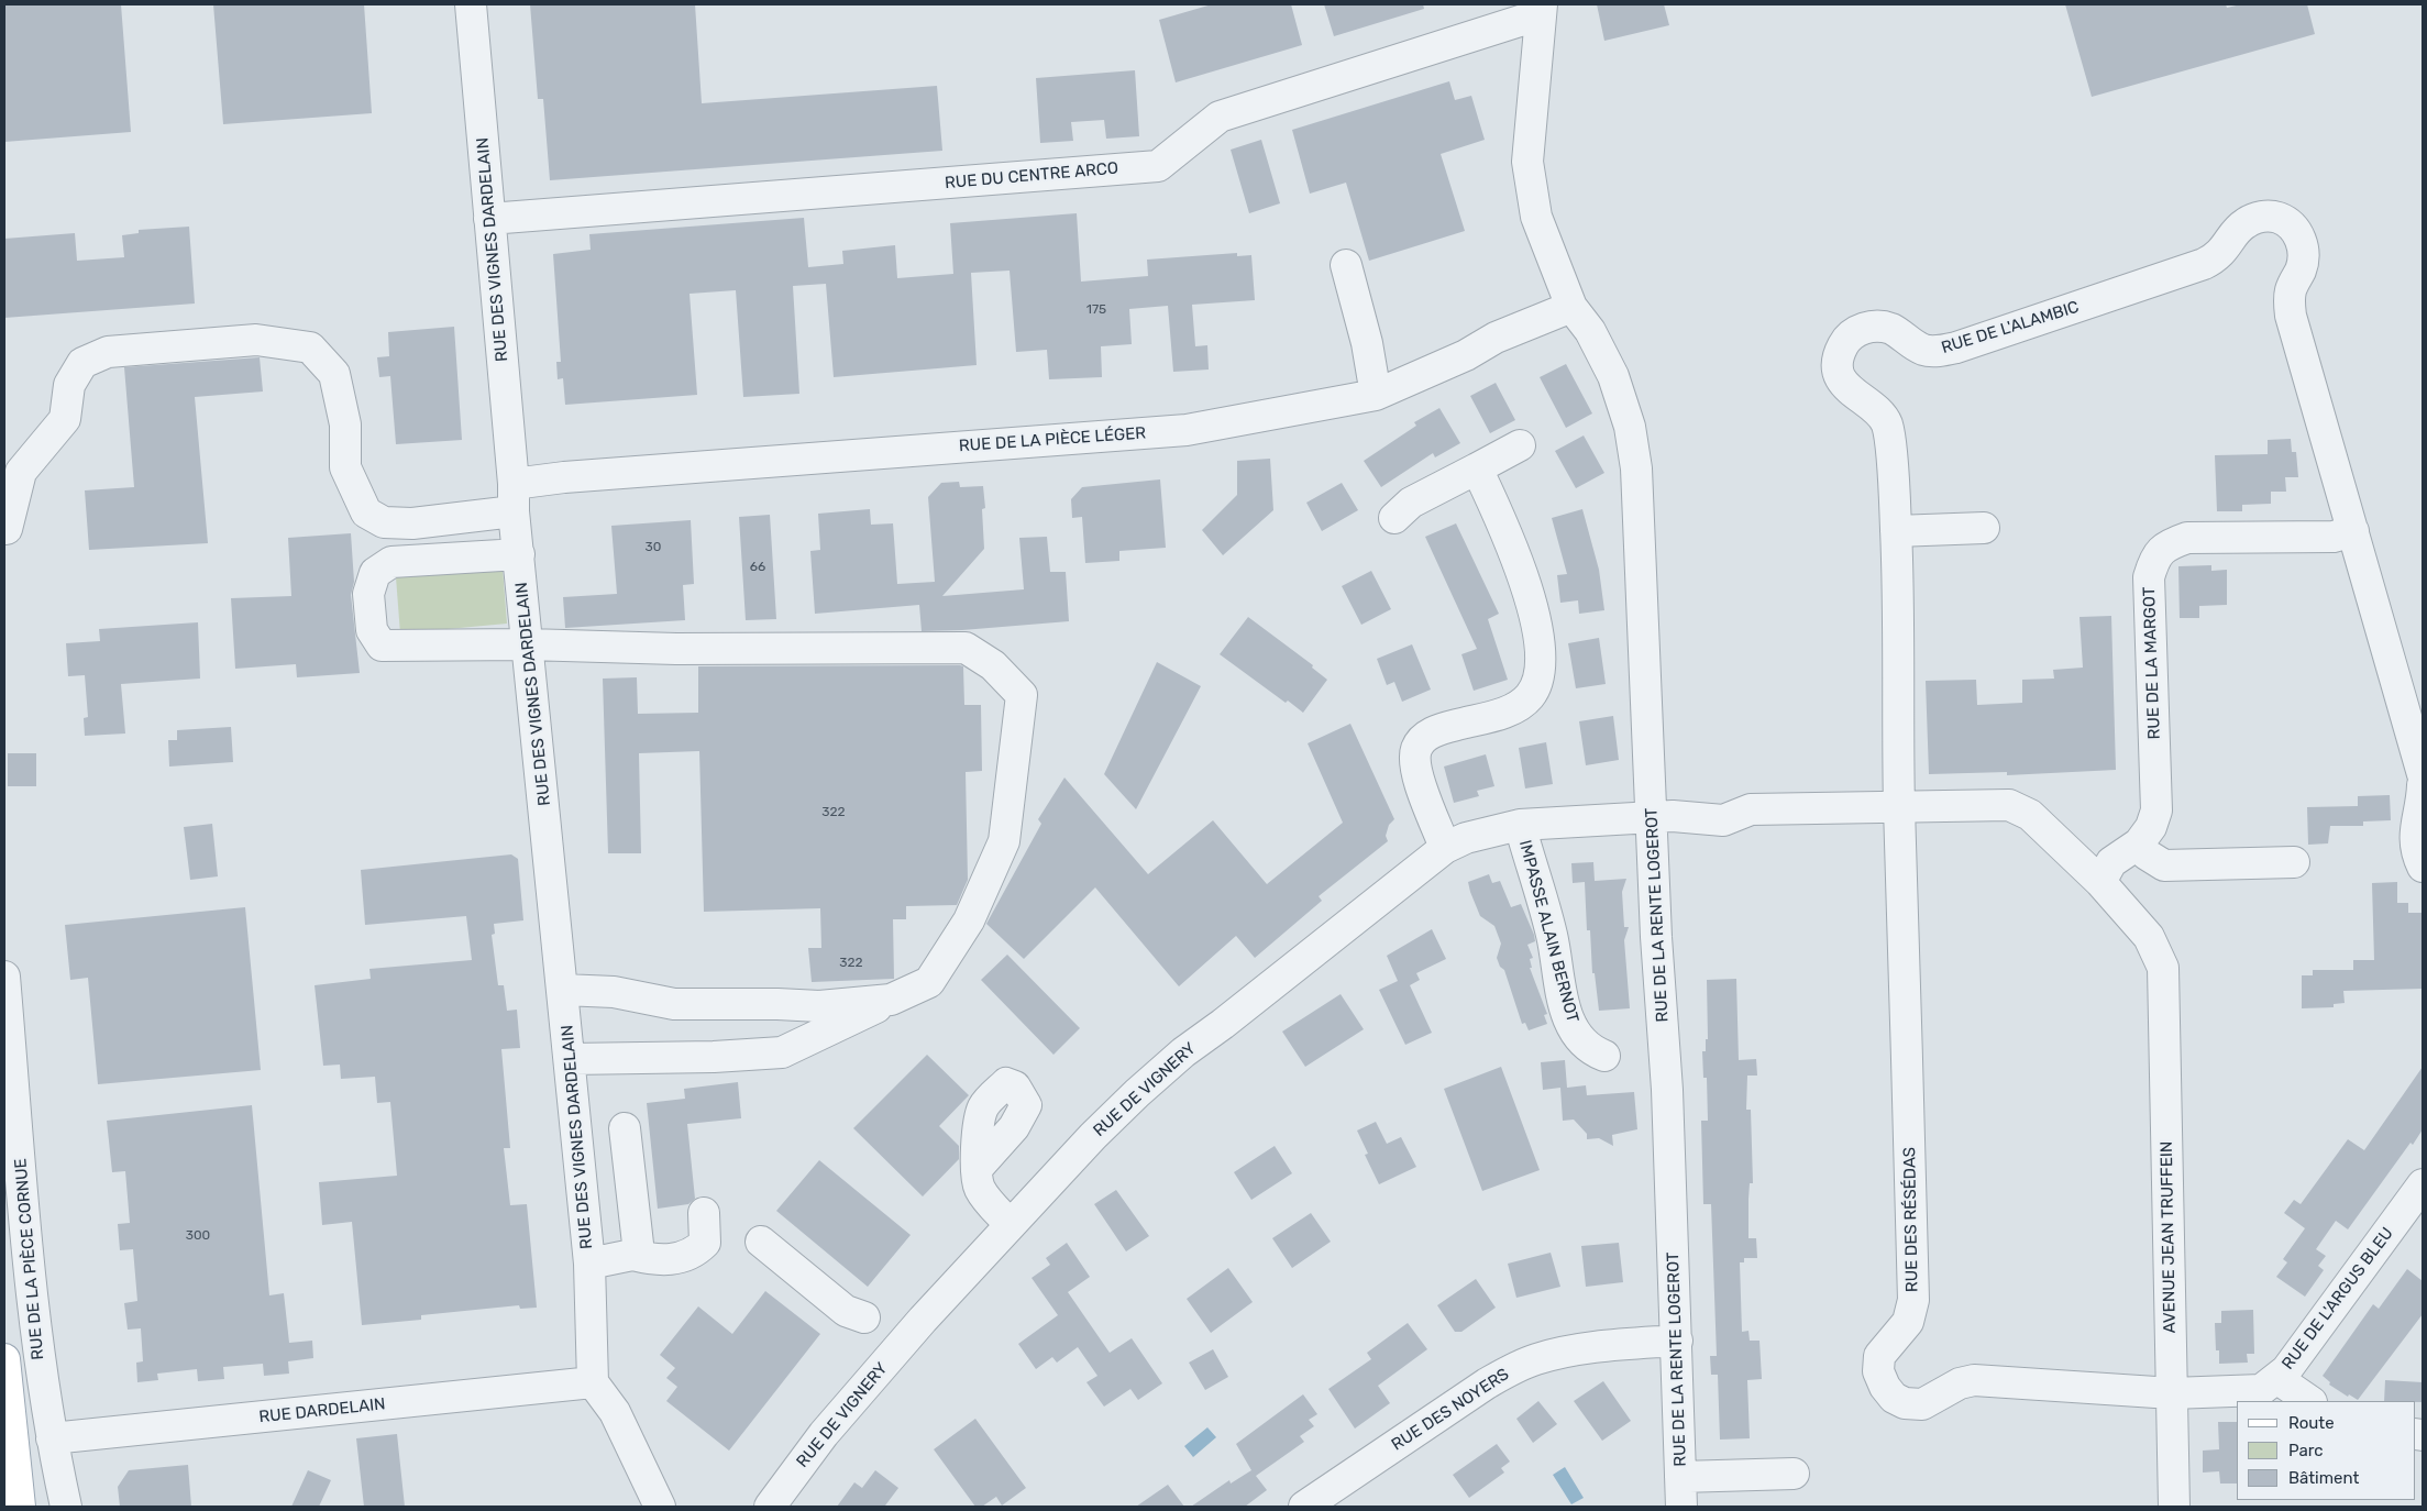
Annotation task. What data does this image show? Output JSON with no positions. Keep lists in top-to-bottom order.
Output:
{
  "streets": {
    "street": [
      "RUE DU CENTRE ARCO",
      "RUE DES VIGNES DARDELAIN",
      "RUE DE L'ALAMBIC",
      "RUE DE LA PIÈCE LÉGER",
      "RUE DE LA MARGOT",
      "RUE DE LA RENTE LOGEROT",
      "IMPASSE ALAIN BERNOT",
      "RUE DE VIGNERY",
      "RUE DES RÉSÉDAS",
      "AVENUE JEAN TRUFFEIN",
      "RUE DE LA PIÈCE CORNUE",
      "RUE DE L'ARGUS BLEU",
      "RUE DES NOYERS",
      "RUE DARDELAIN"
    ]
  },
  "crossings": [
    ["RUE DU CENTRE ARCO", "RUE DES VIGNES DARDELAIN"],
    ["RUE DES VIGNES DARDELAIN", "RUE DE LA PIÈCE LÉGER"],
    ["RUE DES VIGNES DARDELAIN", "RUE DARDELAIN"],
    ["RUE DE L'ALAMBIC", "RUE DE LA MARGOT"],
    ["RUE DE L'ALAMBIC", "RUE DE VIGNERY"],
    ["RUE DE L'ALAMBIC", "RUE DES RÉSÉDAS"],
    ["RUE DE LA PIÈCE LÉGER", "RUE DE LA RENTE LOGEROT"],
    ["RUE DE LA RENTE LOGEROT", "RUE DE VIGNERY"],
    ["RUE DE LA RENTE LOGEROT", "RUE DES NOYERS"],
    ["IMPASSE ALAIN BERNOT", "RUE DE VIGNERY"],
    ["RUE DE VIGNERY", "RUE DES RÉSÉDAS"],
    ["RUE DE VIGNERY", "AVENUE JEAN TRUFFEIN"],
    ["RUE DES RÉSÉDAS", "AVENUE JEAN TRUFFEIN"],
    ["RUE DES RÉSÉDAS", "RUE DE L'ARGUS BLEU"],
    ["AVENUE JEAN TRUFFEIN", "RUE DE L'ARGUS BLEU"],
    ["RUE DE LA PIÈCE CORNUE", "RUE DARDELAIN"]
  ],
  "house_numbers": [
    "175",
    "30",
    "66",
    "322",
    "322",
    "300"
  ],
  "legend": ["Route", "Parc", "Bâtiment"]
}
